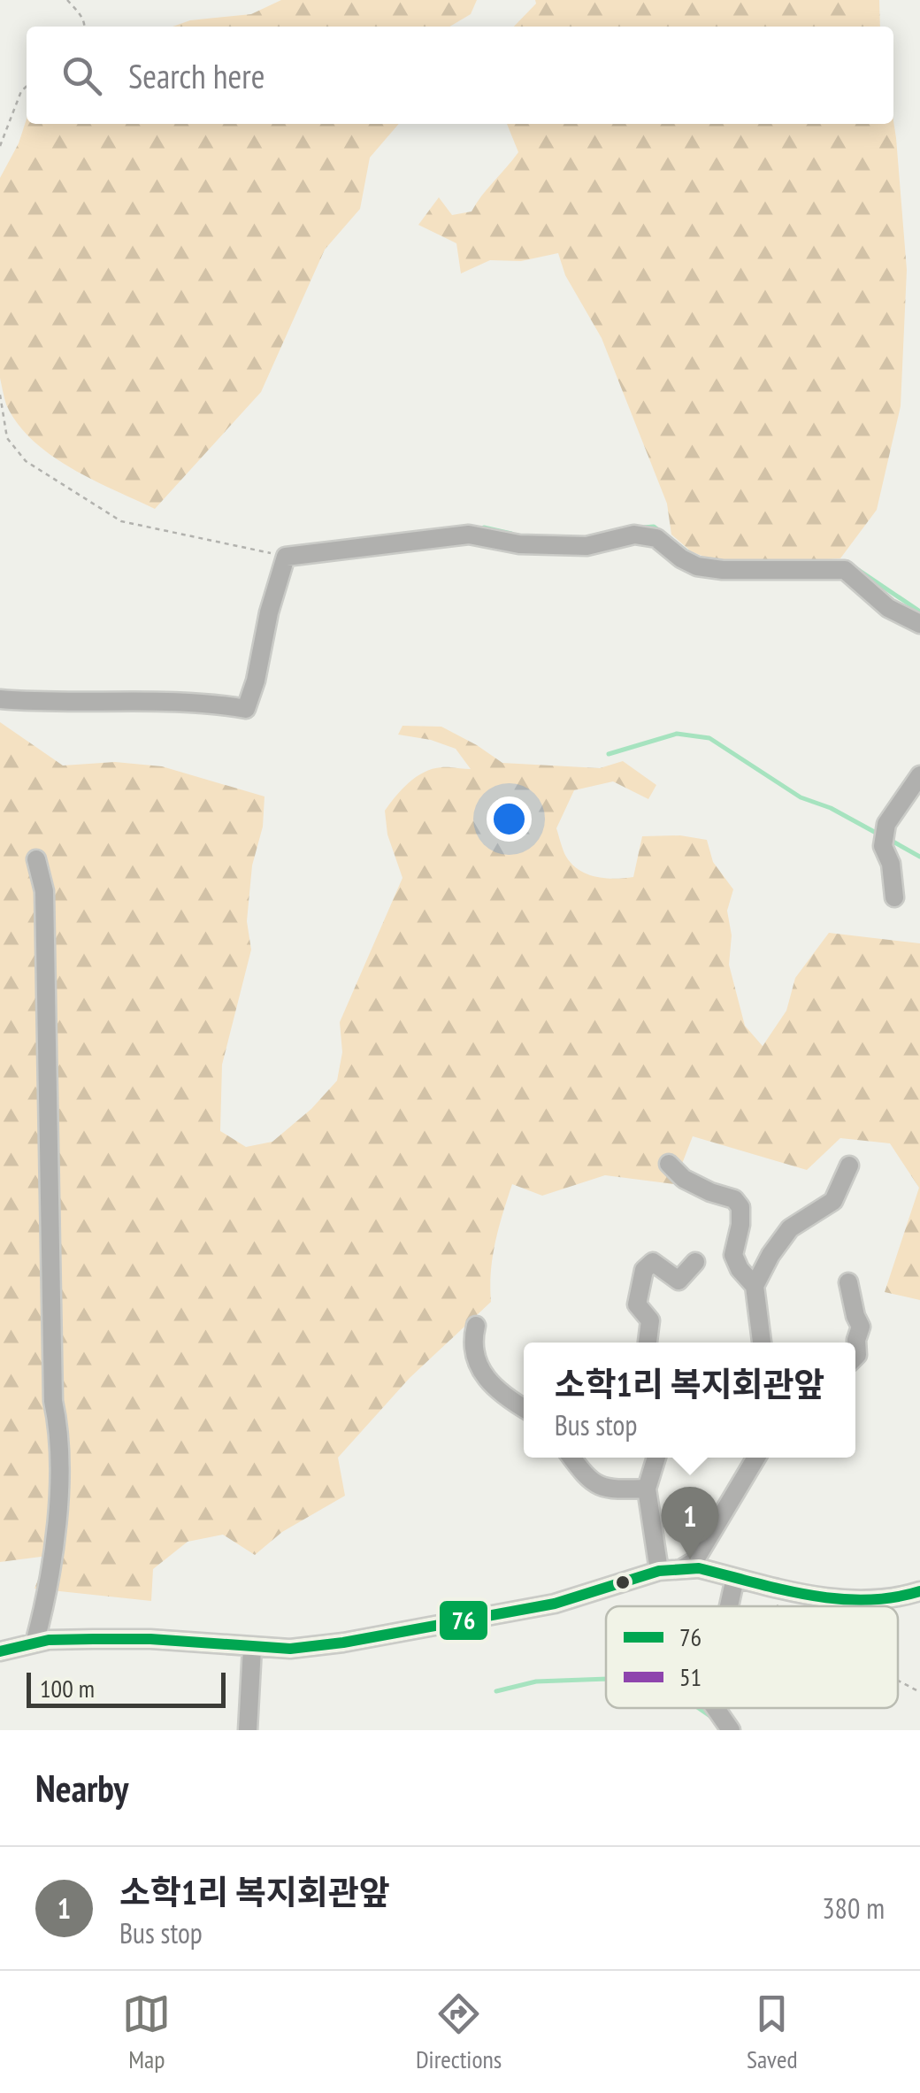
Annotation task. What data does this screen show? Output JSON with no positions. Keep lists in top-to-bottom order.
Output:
{
  "lines": ["transit line 76"],
  "legend": ["76", "51"],
  "scale_bar": "100 m",
  "page": {
    "search": "Search here",
    "popup": ["소학1리 복지회관앞", "Bus stop"],
    "pins": "1",
    "scale": "100 m",
    "heading": "Nearby",
    "list": [
      {
        "mark": "1",
        "name": "소학1리 복지회관앞",
        "note": "Bus stop",
        "value": "380 m"
      }
    ],
    "nav": ["Map", "Directions", "Saved"]
  }
}
